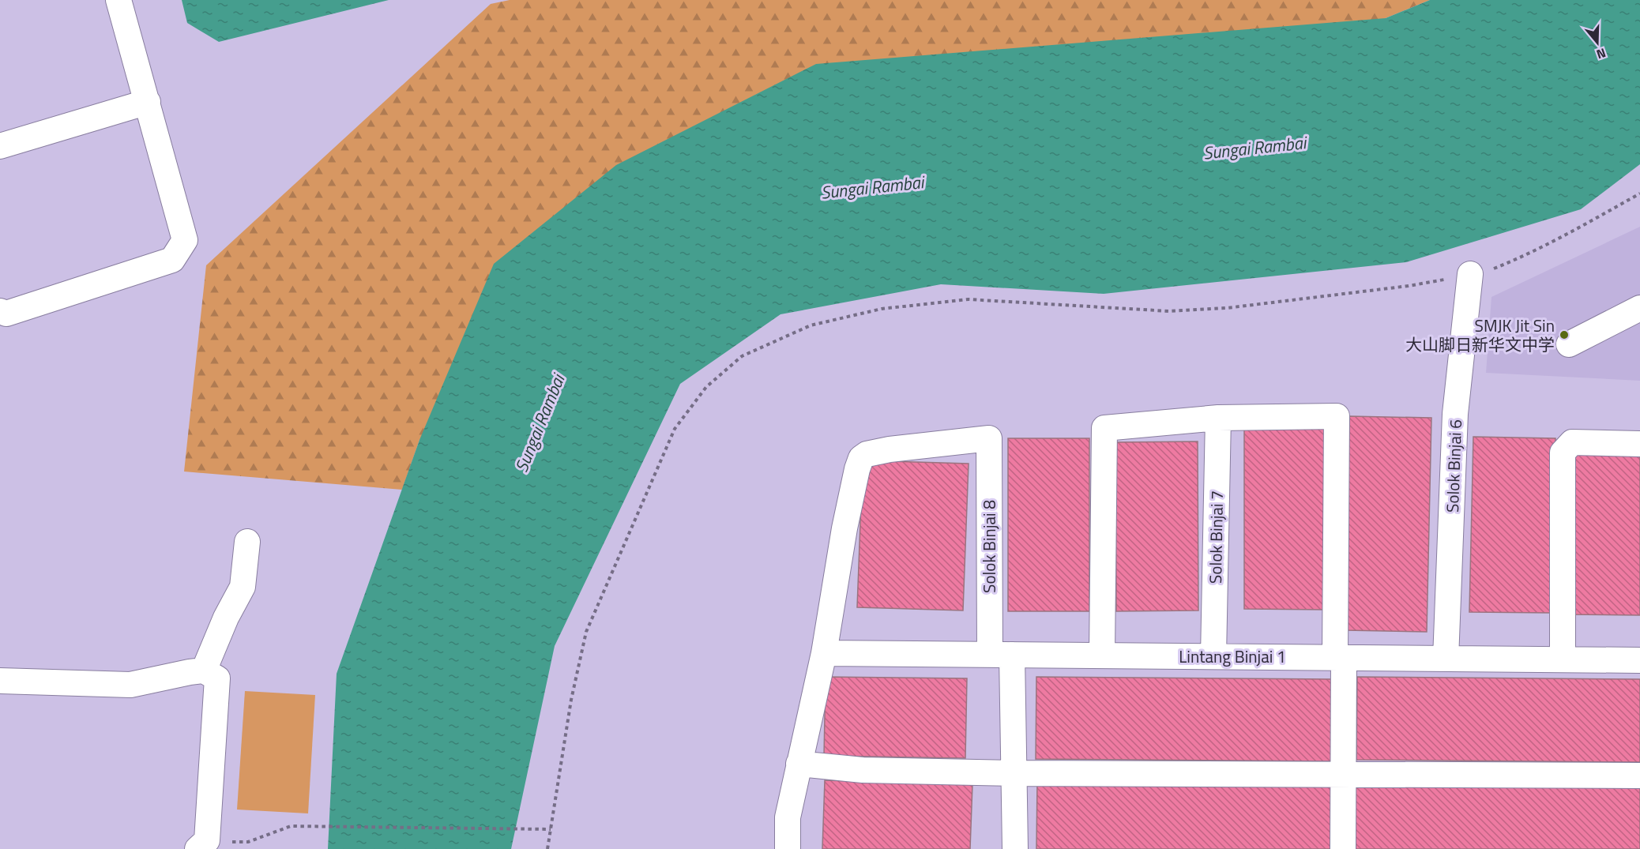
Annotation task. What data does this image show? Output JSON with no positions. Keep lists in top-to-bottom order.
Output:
{
  "streets": {
    "street": [
      "Solok Binjai 6",
      "Solok Binjai 7",
      "Solok Binjai 8",
      "Lintang Binjai 1"
    ]
  },
  "crossings": [
    ["Solok Binjai 6", "Lintang Binjai 1"],
    ["Solok Binjai 7", "Lintang Binjai 1"],
    ["Solok Binjai 8", "Lintang Binjai 1"]
  ],
  "water": ["Sungai Rambai"],
  "places": ["SMJK Jit Sin 大山脚日新华文中学"],
  "north": "bottom"
}
